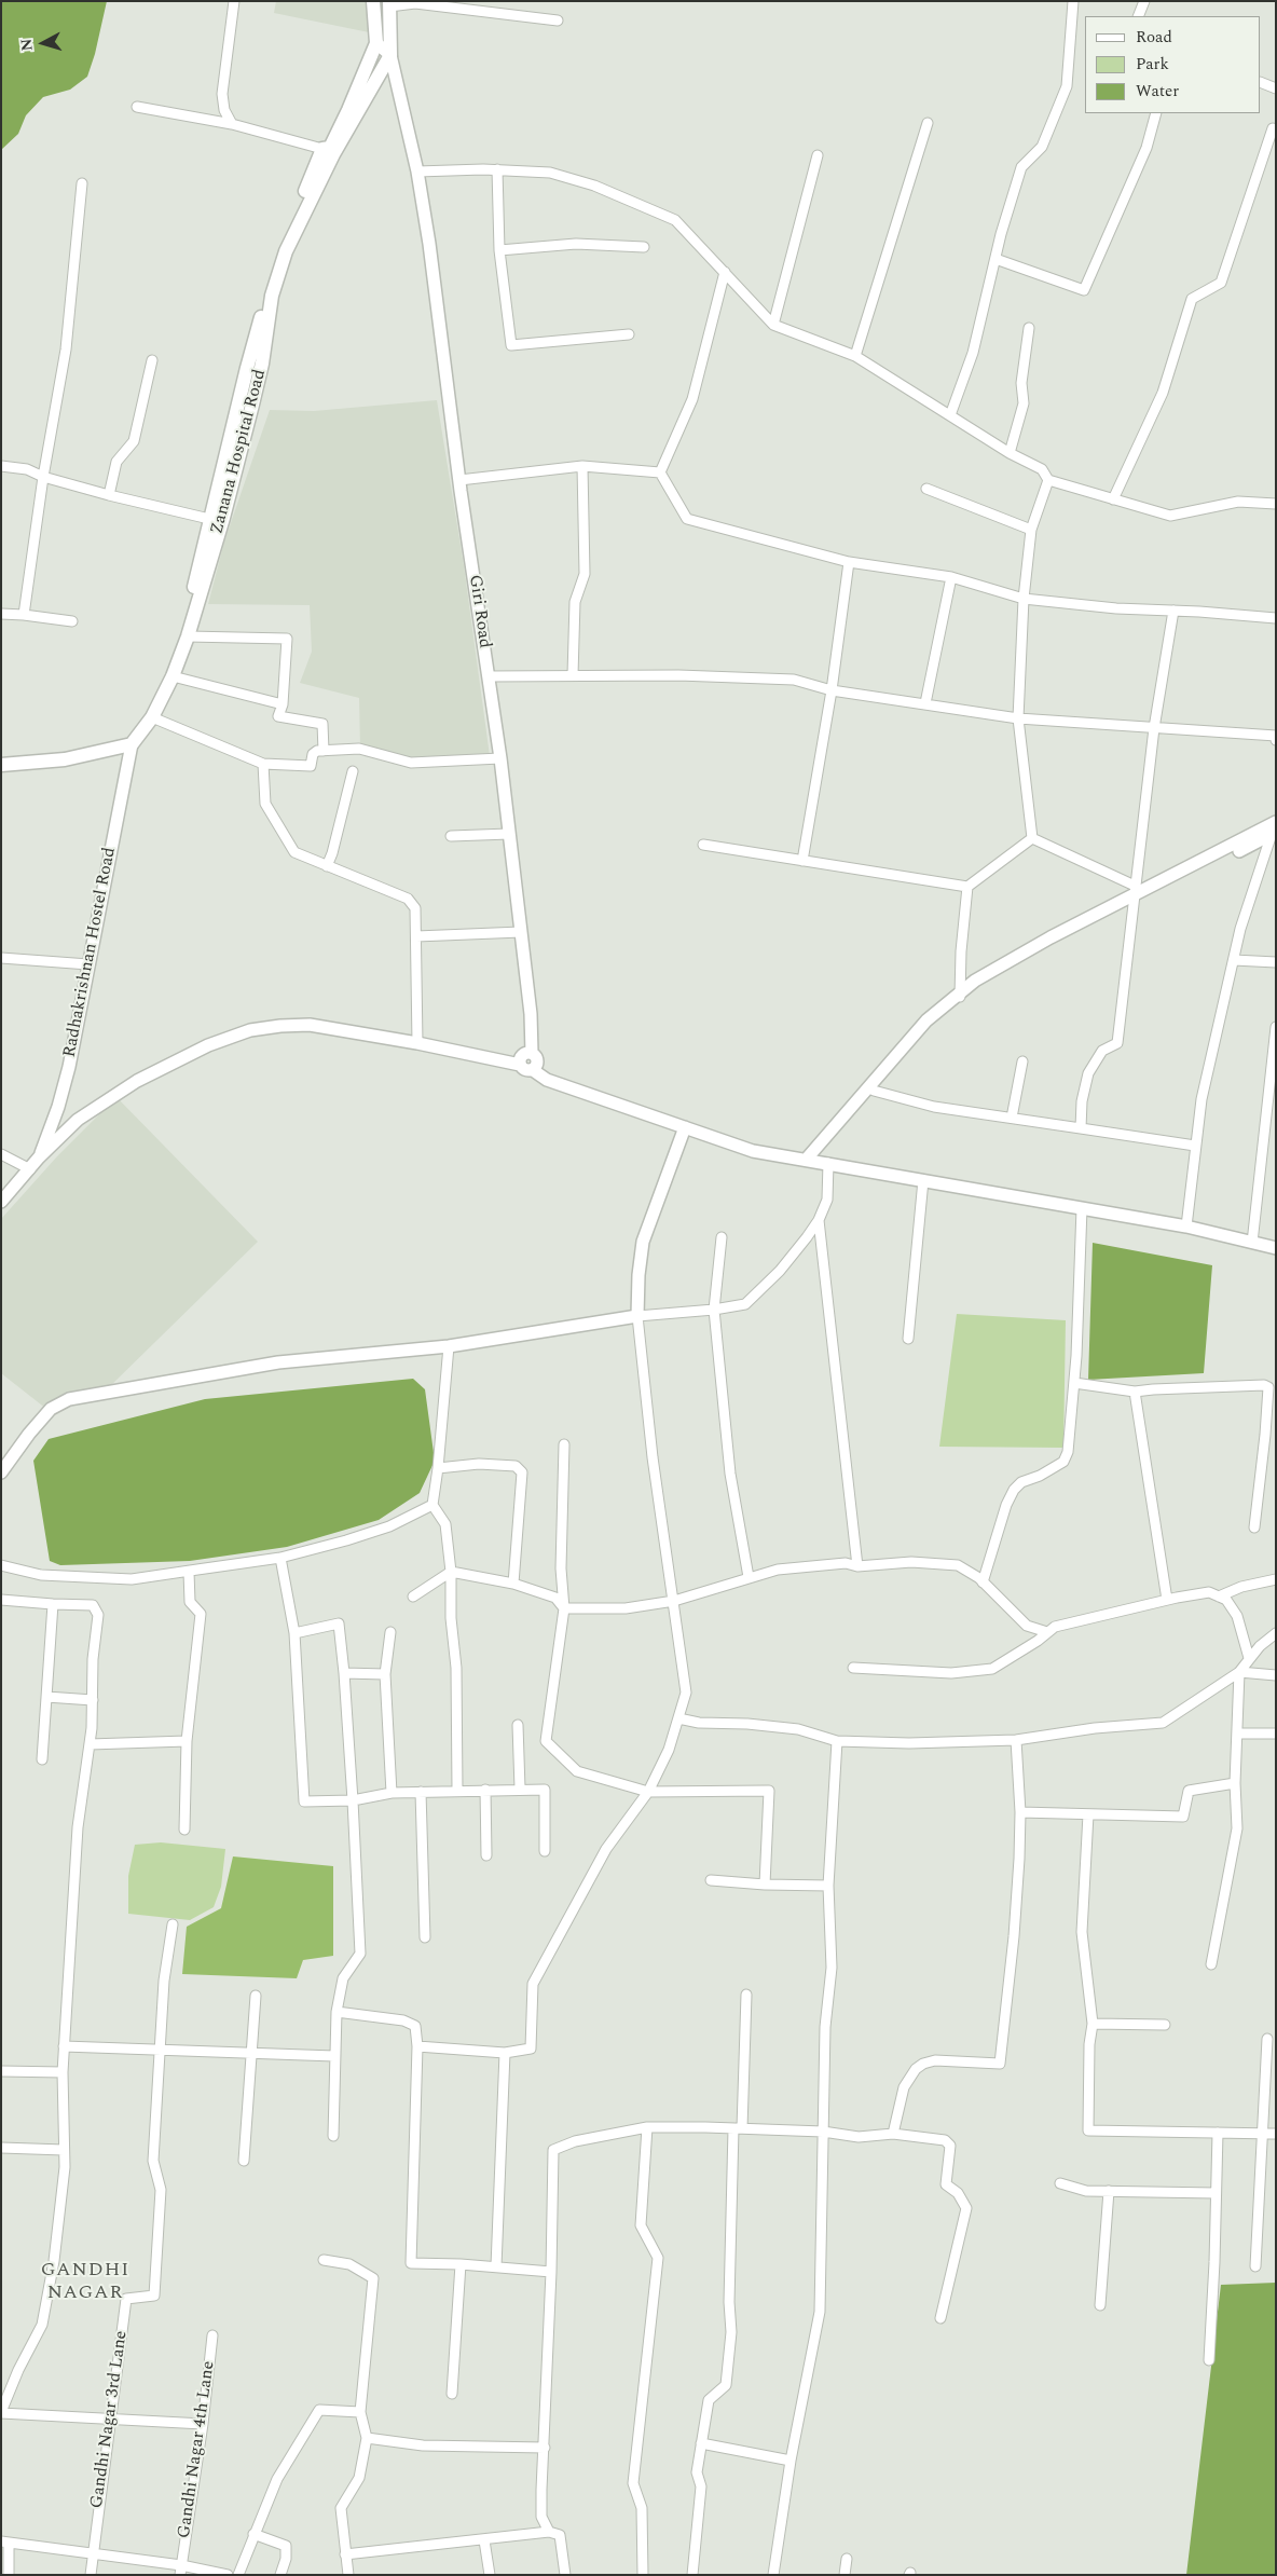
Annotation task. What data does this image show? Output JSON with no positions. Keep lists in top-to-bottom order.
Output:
{
  "streets": {
    "main road": ["Zanana Hospital Road", "Giri Road", "Radhakrishnan Hostel Road"],
    "street": ["Gandhi Nagar 3rd Lane", "Gandhi Nagar 4th Lane"]
  },
  "crossings": [
    ["Zanana Hospital Road", "Radhakrishnan Hostel Road"]
  ],
  "districts": ["GANDHI NAGAR"],
  "legend": ["Road", "Park", "Water"],
  "north": "left"
}
